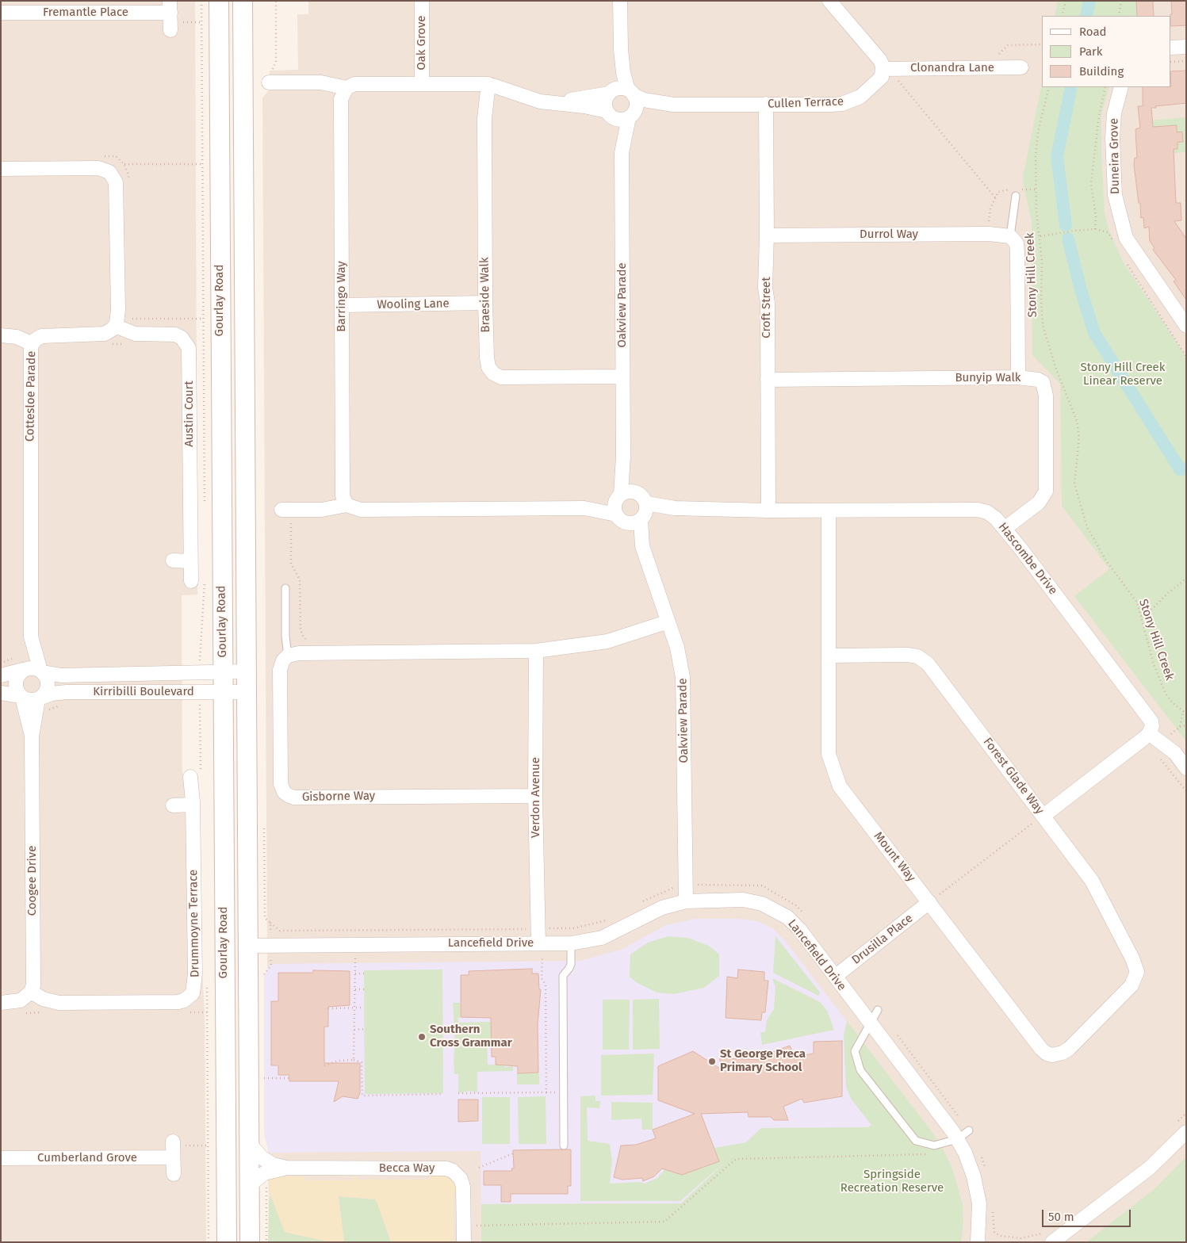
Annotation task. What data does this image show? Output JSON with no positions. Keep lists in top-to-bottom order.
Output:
{
  "streets": {
    "main road": ["Gourlay Road"],
    "street": [
      "Fremantle Place",
      "Oak Grove",
      "Clonandra Lane",
      "Cullen Terrace",
      "Duneira Grove",
      "Durrol Way",
      "Braeside Walk",
      "Barringo Way",
      "Wooling Lane",
      "Oakview Parade",
      "Croft Street",
      "Bunyip Walk",
      "Cottesloe Parade",
      "Austin Court",
      "Hascombe Drive",
      "Kirribilli Boulevard",
      "Forest Glade Way",
      "Gisborne Way",
      "Verdon Avenue",
      "Mount Way",
      "Coogee Drive",
      "Drummoyne Terrace",
      "Drusilla Place",
      "Lancefield Drive",
      "Cumberland Grove",
      "Becca Way"
    ],
    "path": ["Stony Hill Creek"]
  },
  "crossings": [
    ["Clonandra Lane", "Cullen Terrace"],
    ["Cullen Terrace", "Oakview Parade"],
    ["Cullen Terrace", "Croft Street"],
    ["Durrol Way", "Croft Street"],
    ["Braeside Walk", "Wooling Lane"],
    ["Braeside Walk", "Oakview Parade"],
    ["Barringo Way", "Wooling Lane"],
    ["Gourlay Road", "Kirribilli Boulevard"],
    ["Gourlay Road", "Lancefield Drive"],
    ["Gourlay Road", "Becca Way"],
    ["Oakview Parade", "Hascombe Drive"],
    ["Oakview Parade", "Lancefield Drive"],
    ["Croft Street", "Bunyip Walk"],
    ["Croft Street", "Hascombe Drive"],
    ["Bunyip Walk", "Hascombe Drive"],
    ["Cottesloe Parade", "Austin Court"],
    ["Cottesloe Parade", "Kirribilli Boulevard"],
    ["Cottesloe Parade", "Coogee Drive"],
    ["Hascombe Drive", "Mount Way"],
    ["Kirribilli Boulevard", "Coogee Drive"],
    ["Forest Glade Way", "Mount Way"],
    ["Gisborne Way", "Verdon Avenue"],
    ["Verdon Avenue", "Lancefield Drive"],
    ["Mount Way", "Drusilla Place"],
    ["Coogee Drive", "Drummoyne Terrace"],
    ["Drusilla Place", "Lancefield Drive"]
  ],
  "parks": ["Stony Hill Creek Linear Reserve", "Springside Recreation Reserve"],
  "places": ["Southern Cross Grammar", "St George Preca Primary School"],
  "legend": ["Road", "Park", "Building"],
  "scale_bar": "50 m"
}
